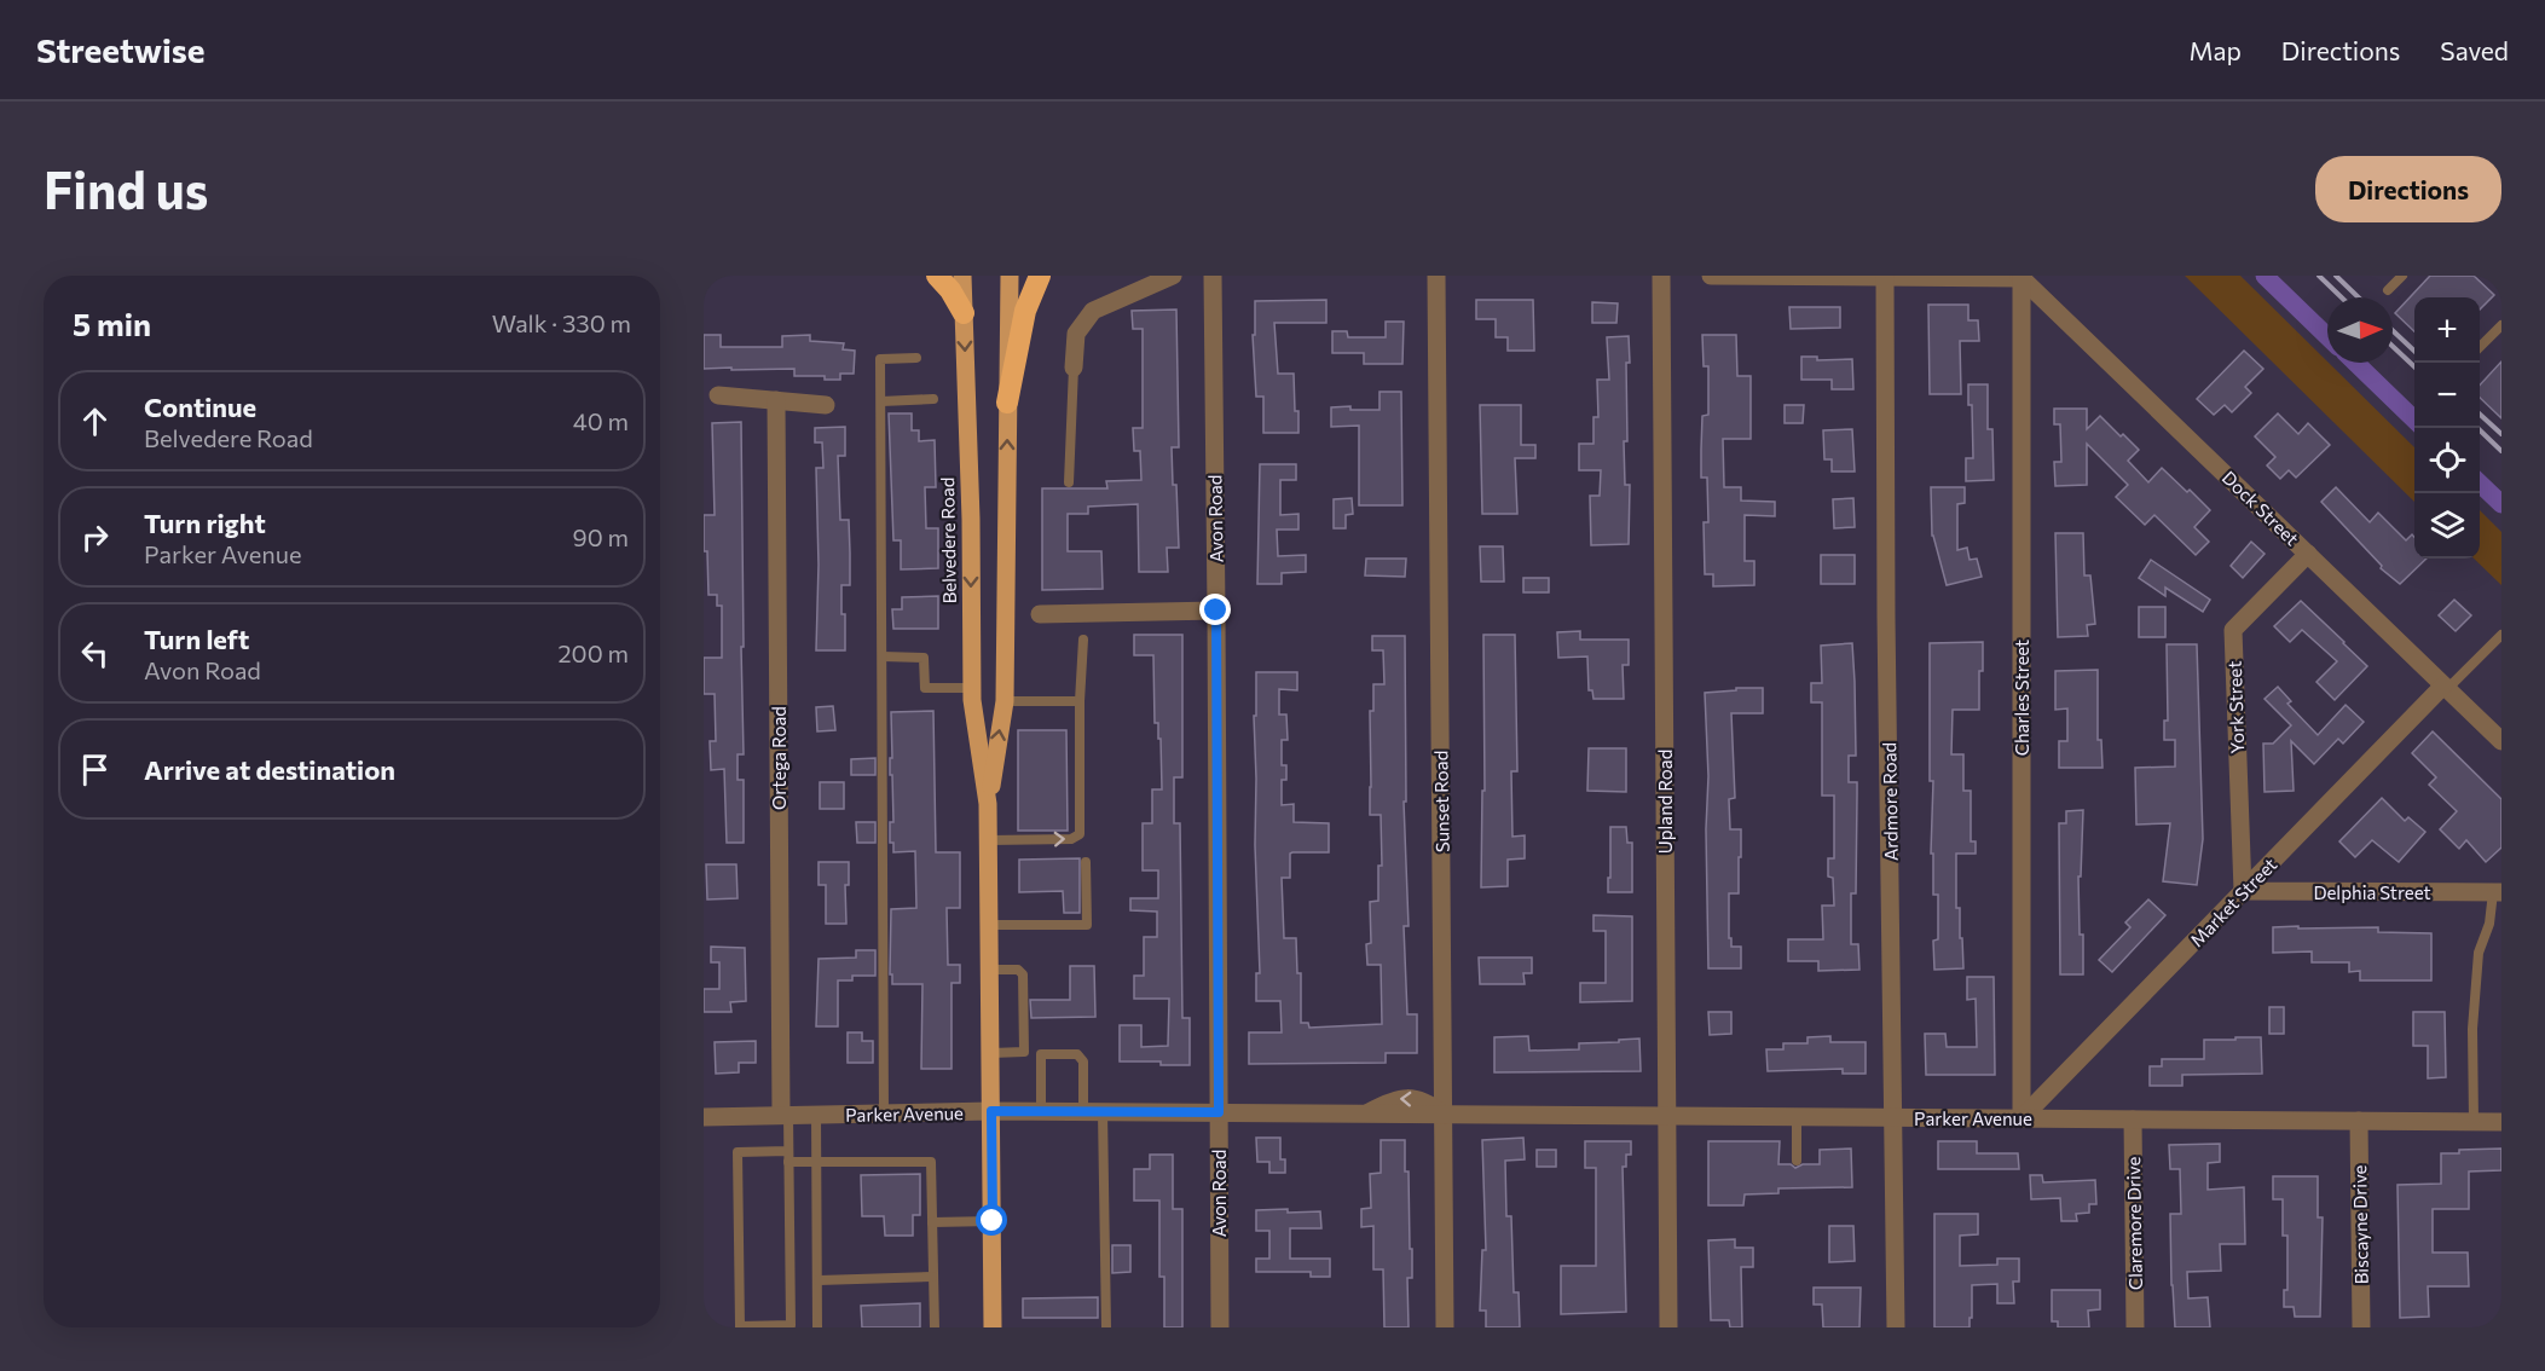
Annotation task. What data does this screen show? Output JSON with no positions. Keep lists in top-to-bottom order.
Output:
{
  "streets": {
    "main road": ["Belvedere Road"],
    "street": [
      "Dock Street",
      "Avon Road",
      "Charles Street",
      "York Street",
      "Ortega Road",
      "Sunset Road",
      "Upland Road",
      "Ardmore Road",
      "Delphia Street",
      "Market Street",
      "Parker Avenue",
      "Claremore Drive",
      "Biscayne Drive"
    ]
  },
  "crossings": [
    ["Dock Street", "Charles Street"],
    ["Dock Street", "York Street"],
    ["Dock Street", "Market Street"],
    ["Avon Road", "Parker Avenue"],
    ["Belvedere Road", "Parker Avenue"],
    ["Charles Street", "Market Street"],
    ["Charles Street", "Parker Avenue"],
    ["York Street", "Delphia Street"],
    ["York Street", "Market Street"],
    ["Ortega Road", "Parker Avenue"],
    ["Sunset Road", "Parker Avenue"],
    ["Upland Road", "Parker Avenue"],
    ["Ardmore Road", "Parker Avenue"],
    ["Delphia Street", "Market Street"],
    ["Market Street", "Parker Avenue"],
    ["Parker Avenue", "Claremore Drive"],
    ["Parker Avenue", "Biscayne Drive"]
  ],
  "north": "right",
  "page": {
    "header": "Streetwise",
    "nav": ["Map", "Directions", "Saved"],
    "buttons": "Directions",
    "title": "Find us",
    "heading": ["5 min", "Walk · 330 m"],
    "map_buttons": ["+", "−"],
    "list": [
      ["Continue", "Belvedere Road", "40 m"],
      ["Turn right", "Parker Avenue", "90 m"],
      ["Turn left", "Avon Road", "200 m"],
      "Arrive at destination"
    ]
  }
}
